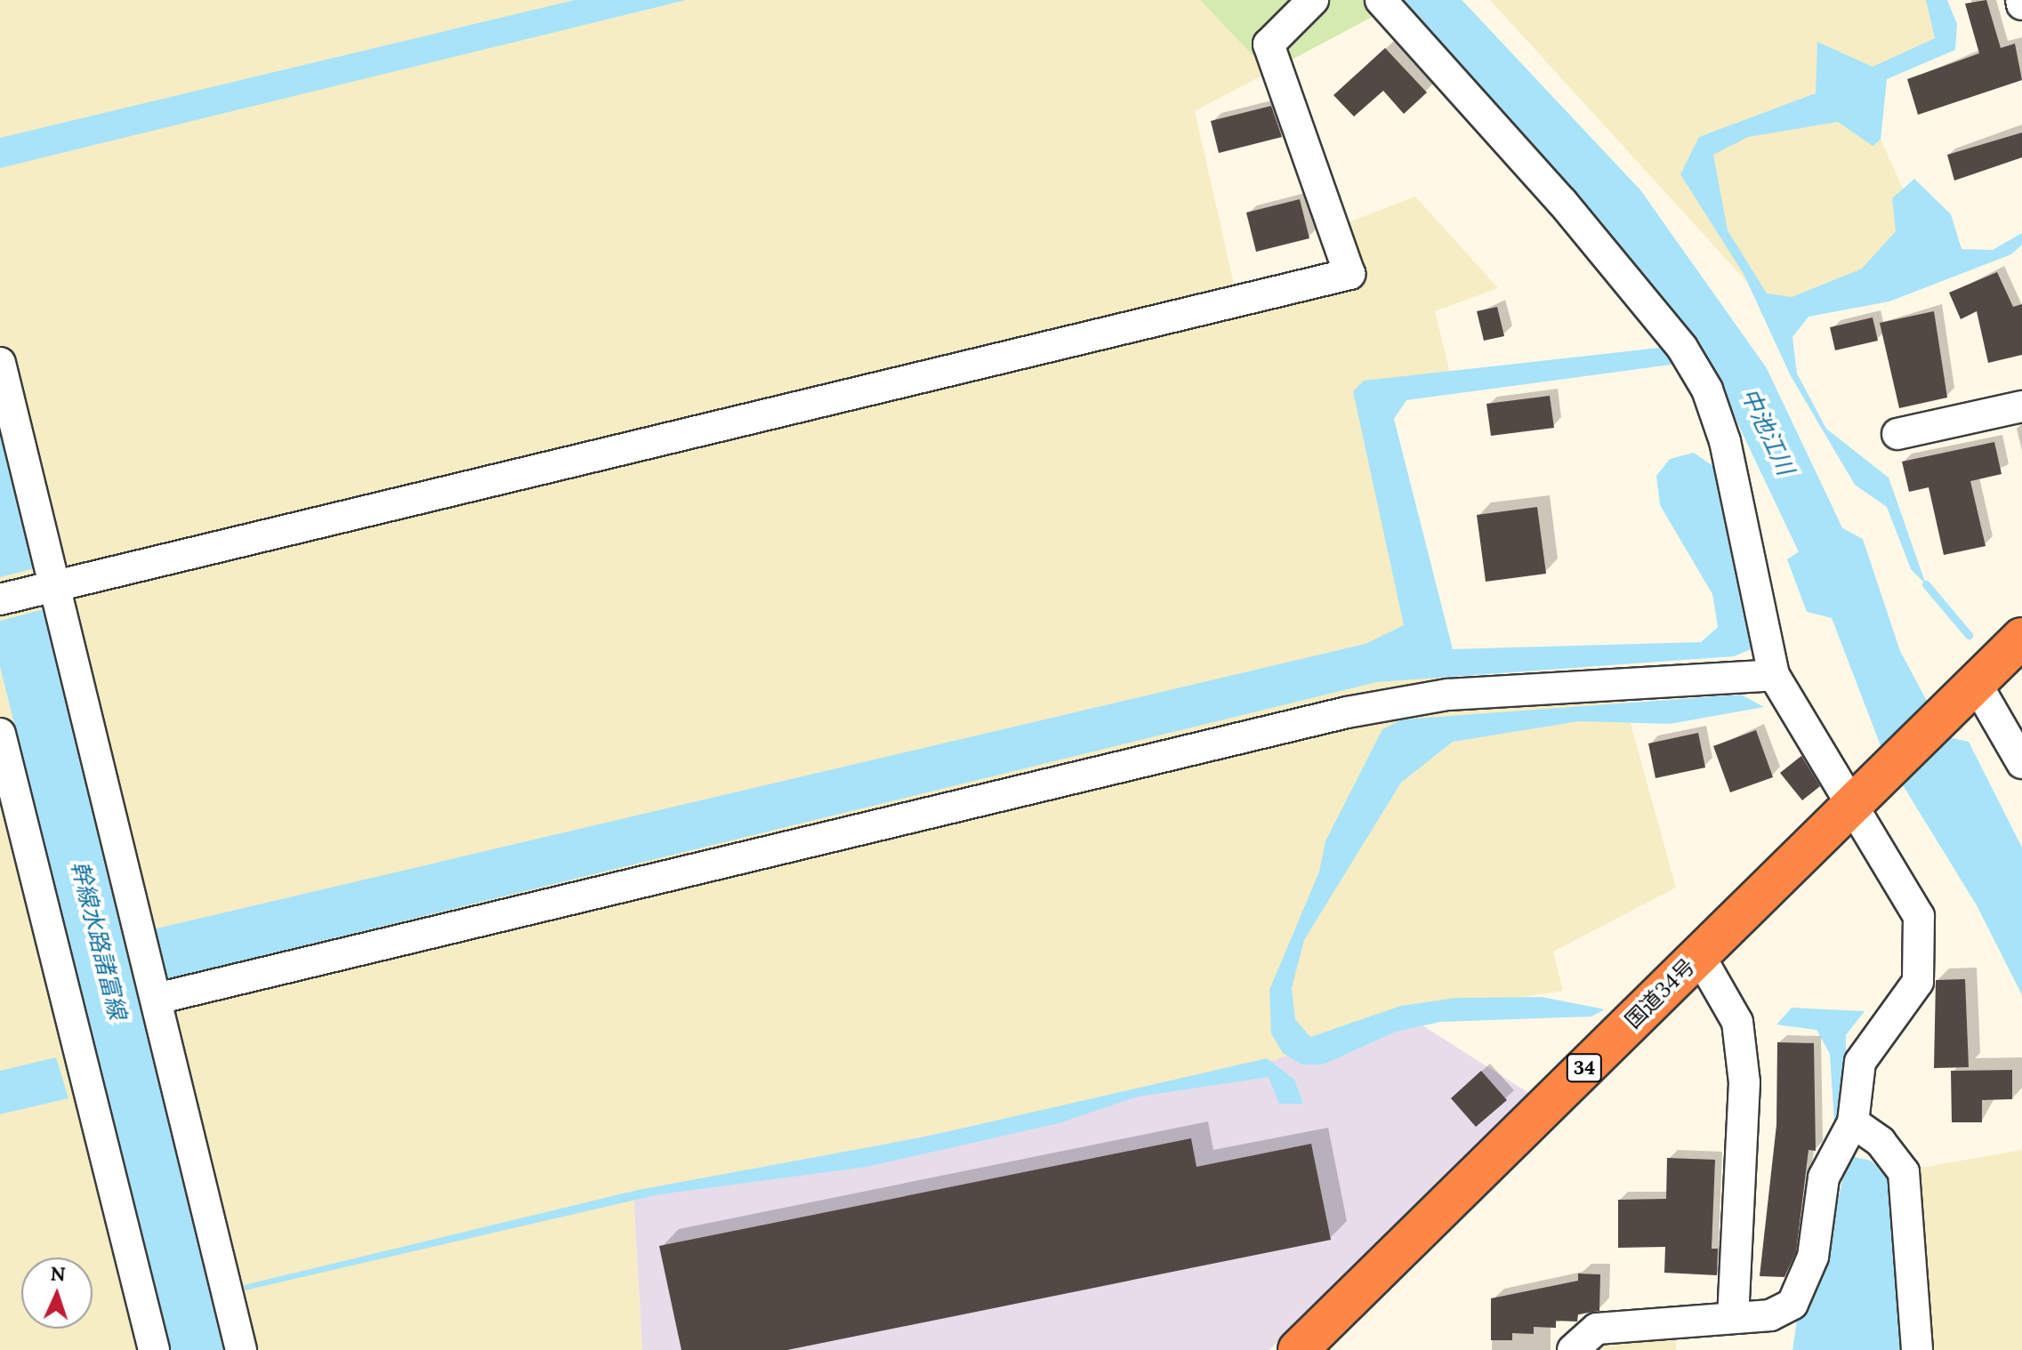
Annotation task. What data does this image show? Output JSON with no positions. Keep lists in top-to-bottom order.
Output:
{
  "streets": {
    "highway": ["国道34号", "34"]
  },
  "water": ["中池江川", "幹線水路諸富線"],
  "north": "top"
}
